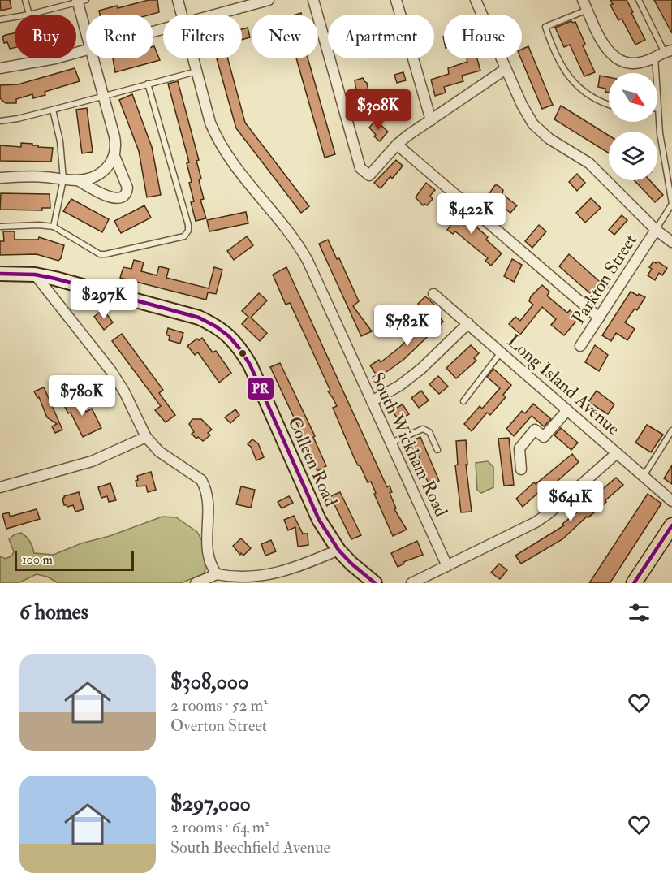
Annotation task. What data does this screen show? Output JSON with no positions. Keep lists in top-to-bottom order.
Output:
{
  "streets": {
    "street": [
      "Parkton Street",
      "Long Island Avenue",
      "South Wickham Road",
      "Colleen Road"
    ]
  },
  "lines": ["transit line PR"],
  "scale_bar": "100 m",
  "north": "bottom right",
  "page": {
    "chip": [
      "Buy",
      "Rent",
      "Filters",
      "New",
      "Apartment",
      "House"
    ],
    "price": [
      "$308K",
      "$422K",
      "$297K",
      "$782K",
      "$780K",
      "$641K"
    ],
    "scale": "100 m",
    "heading": "6 homes",
    "list": [
      {
        "name": "$308,000",
        "note": "2 rooms · 52 m² · Overton Street"
      },
      {
        "name": "$297,000",
        "note": "2 rooms · 64 m² · South Beechfield Avenue"
      }
    ]
  }
}
